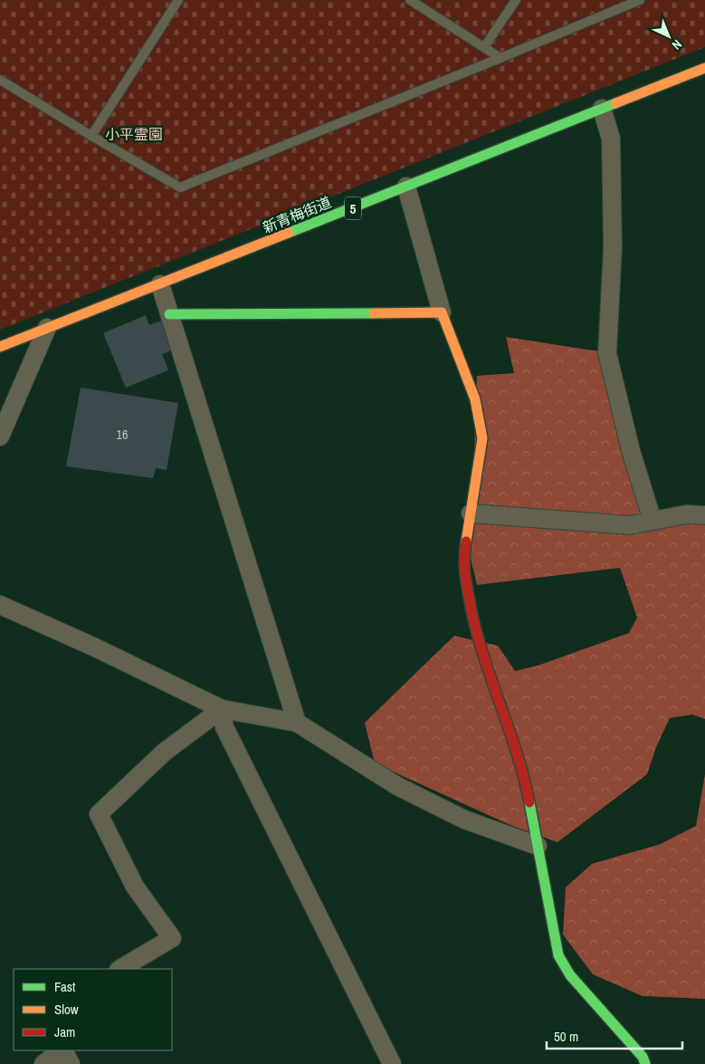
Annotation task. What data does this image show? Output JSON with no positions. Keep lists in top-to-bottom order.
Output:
{
  "streets": {
    "street": ["5", "新青梅街道"]
  },
  "parks": ["小平霊園"],
  "house_numbers": ["16"],
  "legend": ["Fast", "Slow", "Jam"],
  "scale_bar": "50 m",
  "north": "bottom right"
}
